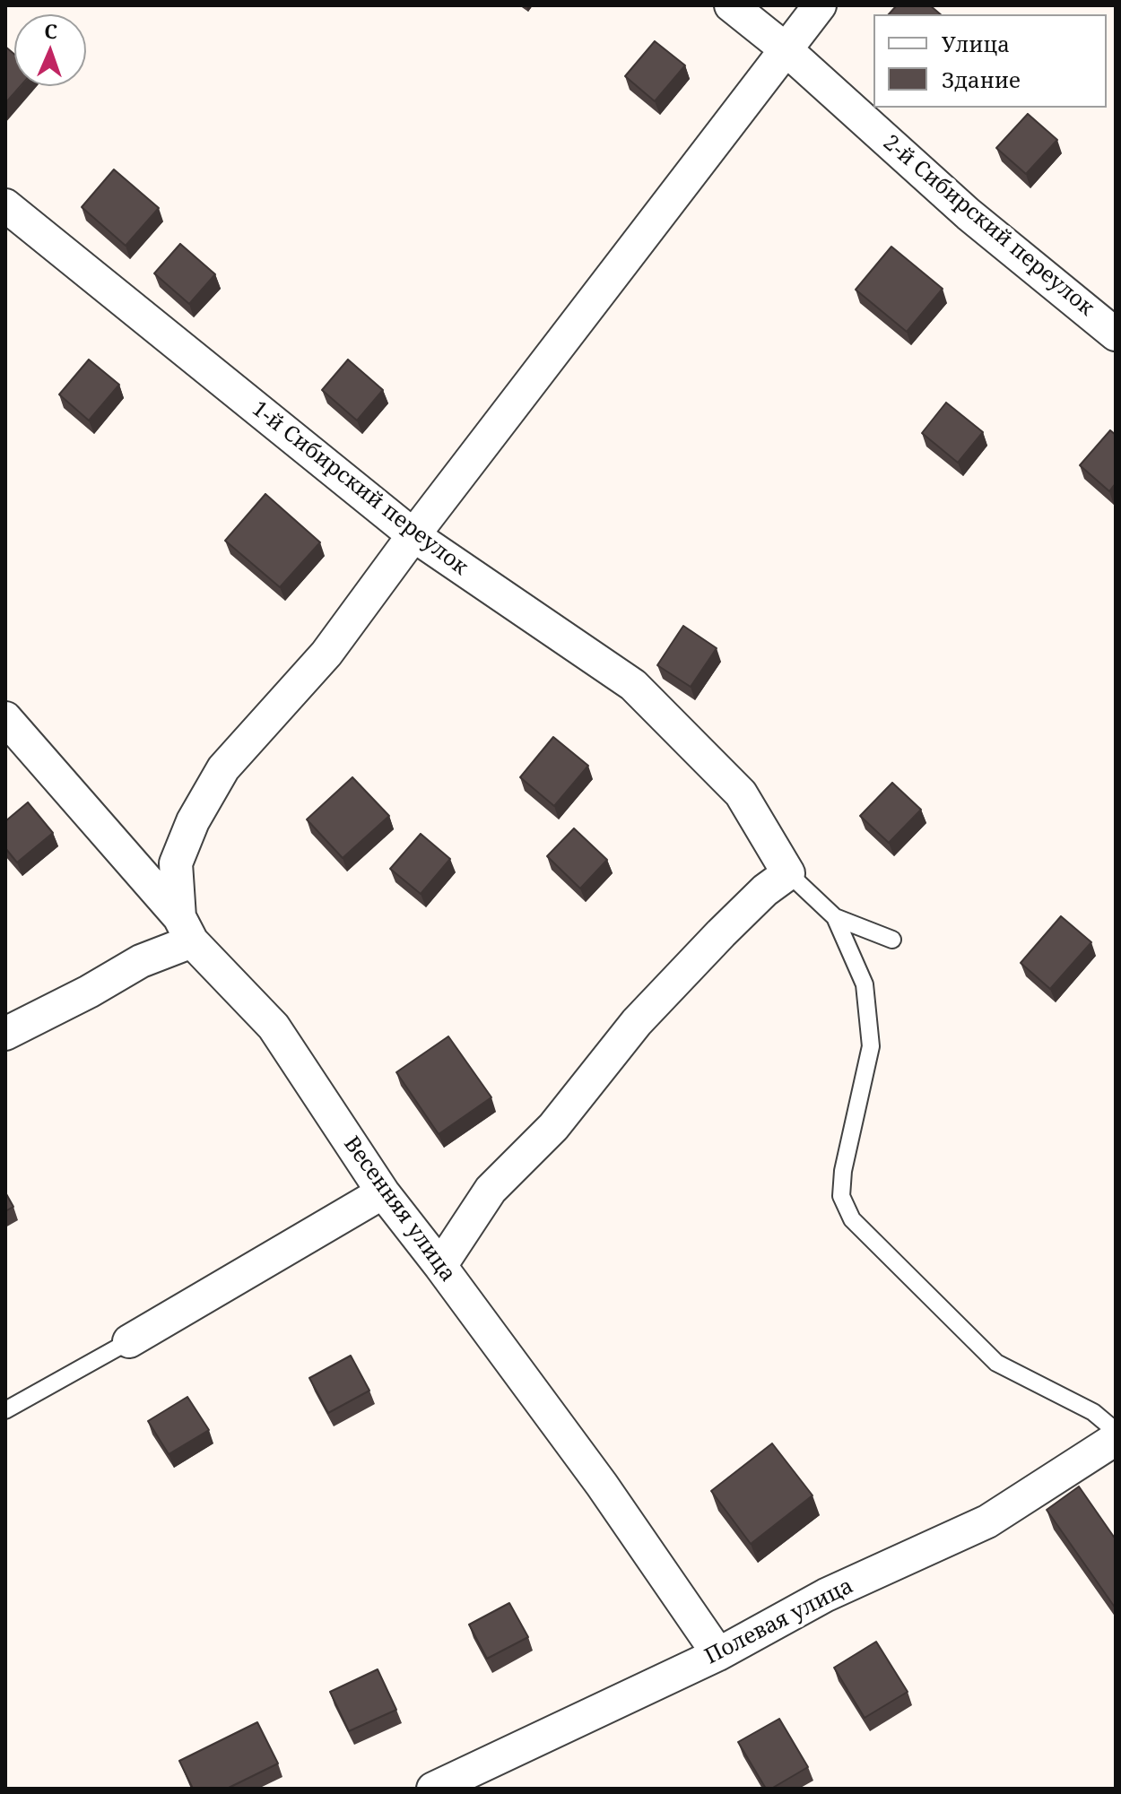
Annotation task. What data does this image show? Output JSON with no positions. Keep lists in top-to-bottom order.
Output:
{
  "streets": {
    "street": [
      "2-й Сибирский переулок",
      "1-й Сибирский переулок",
      "Весенняя улица",
      "Полевая улица"
    ]
  },
  "crossings": [
    ["Весенняя улица", "Полевая улица"]
  ],
  "legend": ["Улица", "Здание"],
  "north": "top"
}
